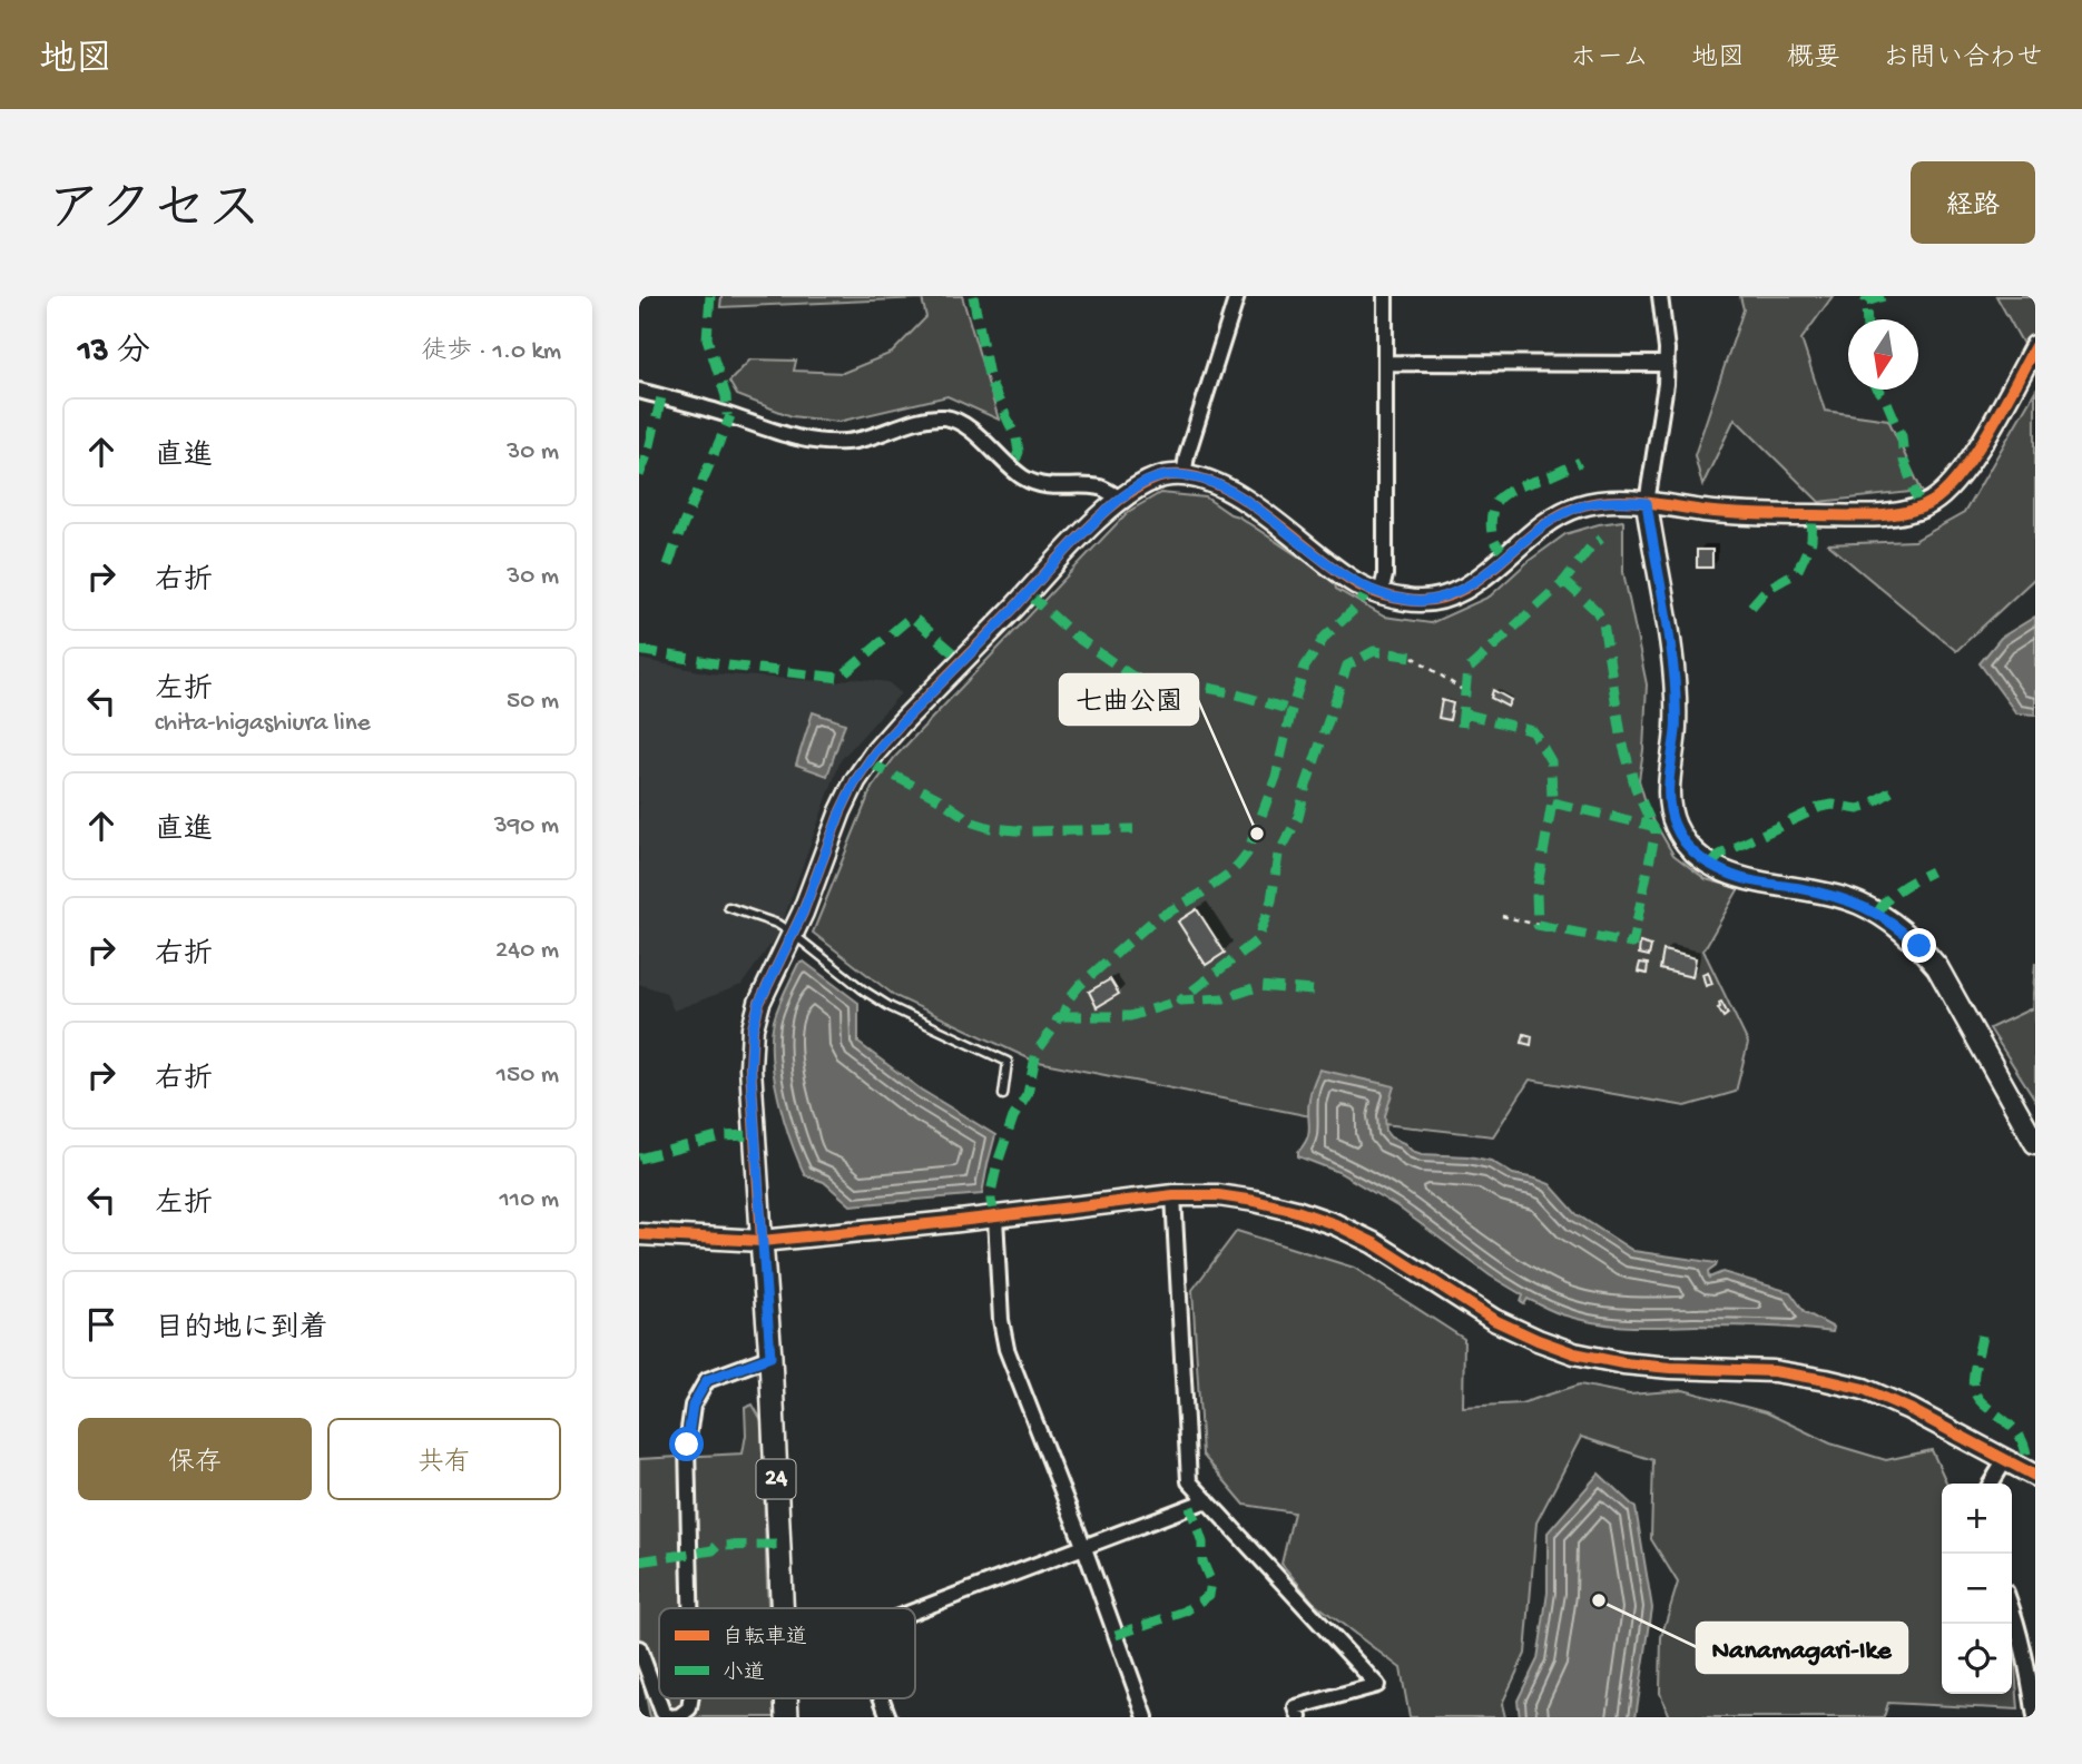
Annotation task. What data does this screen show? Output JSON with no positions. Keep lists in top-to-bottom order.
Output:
{
  "streets": {
    "main road": ["24"]
  },
  "places": ["七曲公園", "Nanamagari-Ike"],
  "legend": ["自転車道", "小道"],
  "north": "bottom",
  "page": {
    "header": "地図",
    "nav": [
      "ホーム",
      "地図",
      "概要",
      "お問い合わせ"
    ],
    "title": "アクセス",
    "buttons": [
      "経路",
      ["保存", "共有"]
    ],
    "heading": ["13 分", "徒歩 · 1.0 km"],
    "list": [
      ["直進", "30 m"],
      ["右折", "30 m"],
      ["左折", "chita-higashiura line", "50 m"],
      ["直進", "390 m"],
      ["右折", "240 m"],
      ["右折", "150 m"],
      ["左折", "110 m"],
      "目的地に到着"
    ],
    "map_buttons": ["+", "−"]
  }
}
